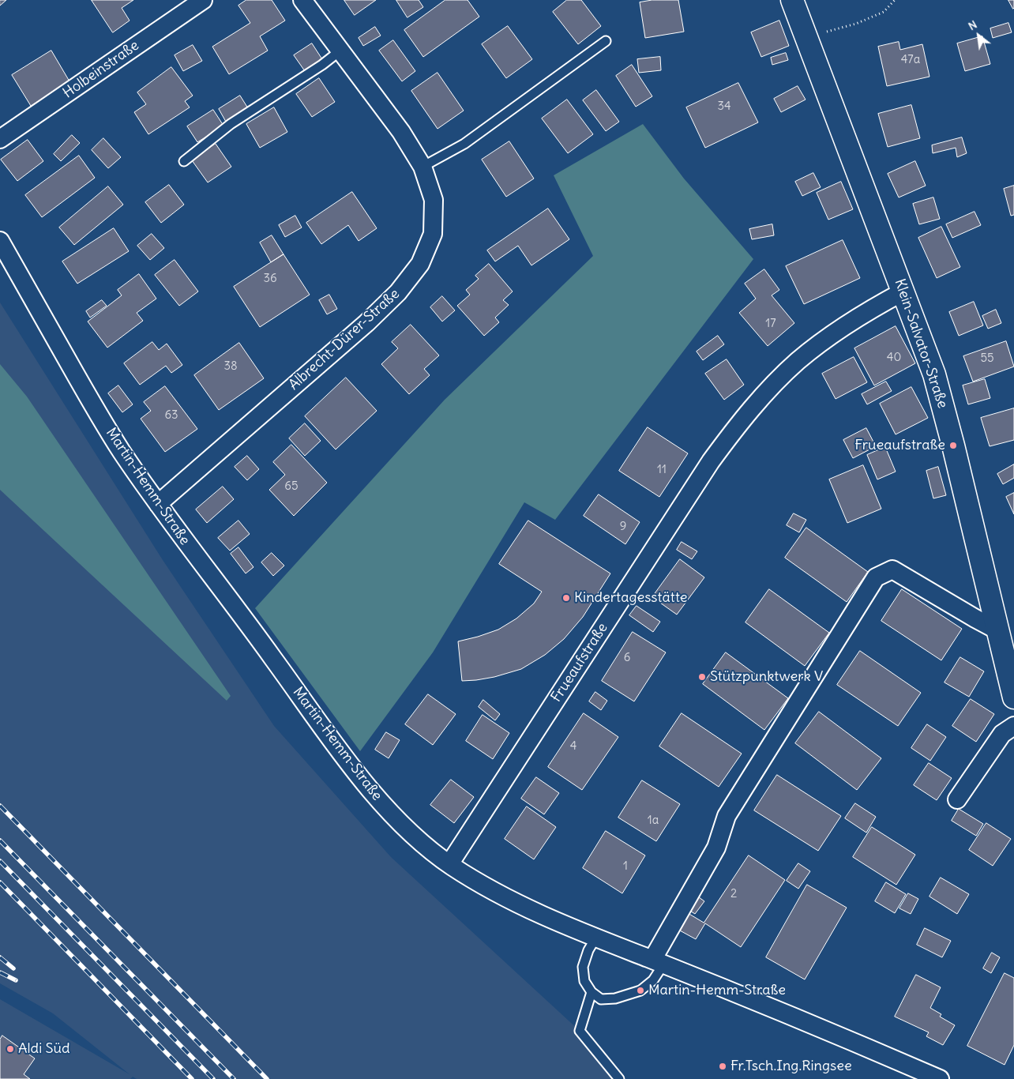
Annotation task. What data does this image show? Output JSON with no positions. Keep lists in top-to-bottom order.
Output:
{
  "streets": {
    "street": [
      "Holbeinstraße",
      "Albrecht-Dürer-Straße",
      "Klein-Salvator-Straße",
      "Martin-Hemm-Straße",
      "Frueaufstraße"
    ]
  },
  "crossings": [
    ["Albrecht-Dürer-Straße", "Martin-Hemm-Straße"],
    ["Klein-Salvator-Straße", "Frueaufstraße"],
    ["Martin-Hemm-Straße", "Frueaufstraße"]
  ],
  "places": [
    "Frueaufstraße",
    "Kindertagesstätte",
    "Stützpunktwerk V",
    "Martin-Hemm-Straße",
    "Aldi Süd",
    "Fr.Tsch.Ing.Ringsee"
  ],
  "house_numbers": [
    "47a",
    "34",
    "36",
    "17",
    "40",
    "55",
    "38",
    "63",
    "11",
    "65",
    "9",
    "6",
    "4",
    "1a",
    "1",
    "2"
  ],
  "north": "top left"
}
